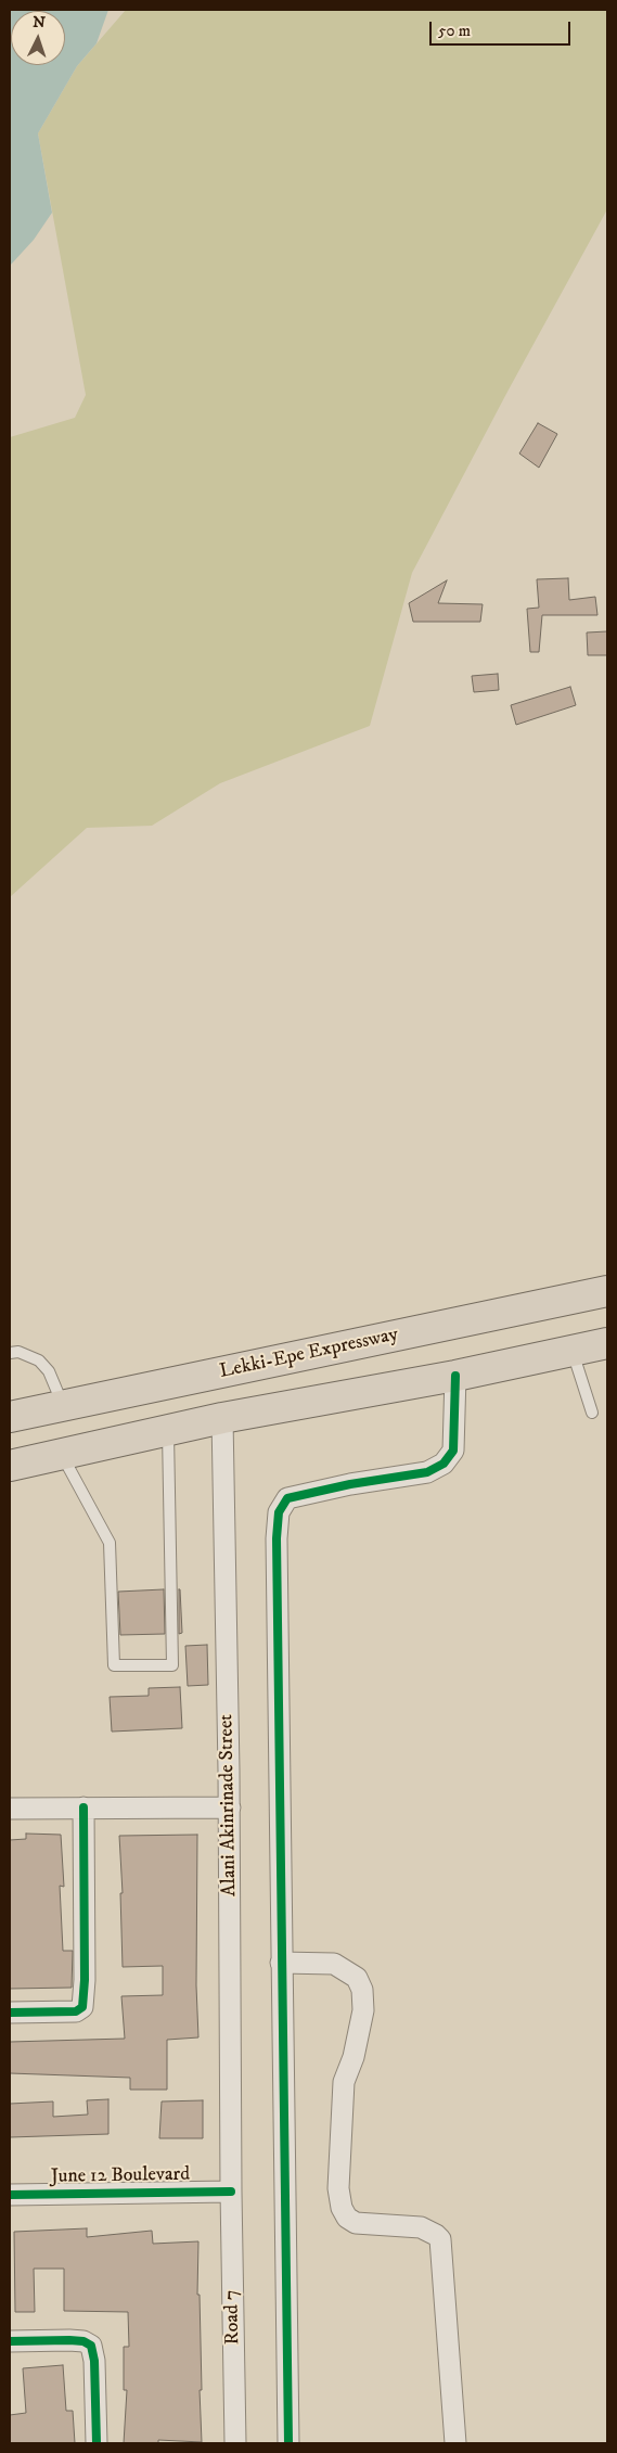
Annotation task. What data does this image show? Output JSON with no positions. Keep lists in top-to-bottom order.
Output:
{
  "streets": {
    "highway": ["Lekki-Epe Expressway"],
    "street": ["Alani Akinrinade Street", "June 12 Boulevard", "Road 7"]
  },
  "crossings": [
    ["Alani Akinrinade Street", "June 12 Boulevard"],
    ["Alani Akinrinade Street", "Road 7"],
    ["June 12 Boulevard", "Road 7"]
  ],
  "scale_bar": "50 m",
  "north": "top"
}
